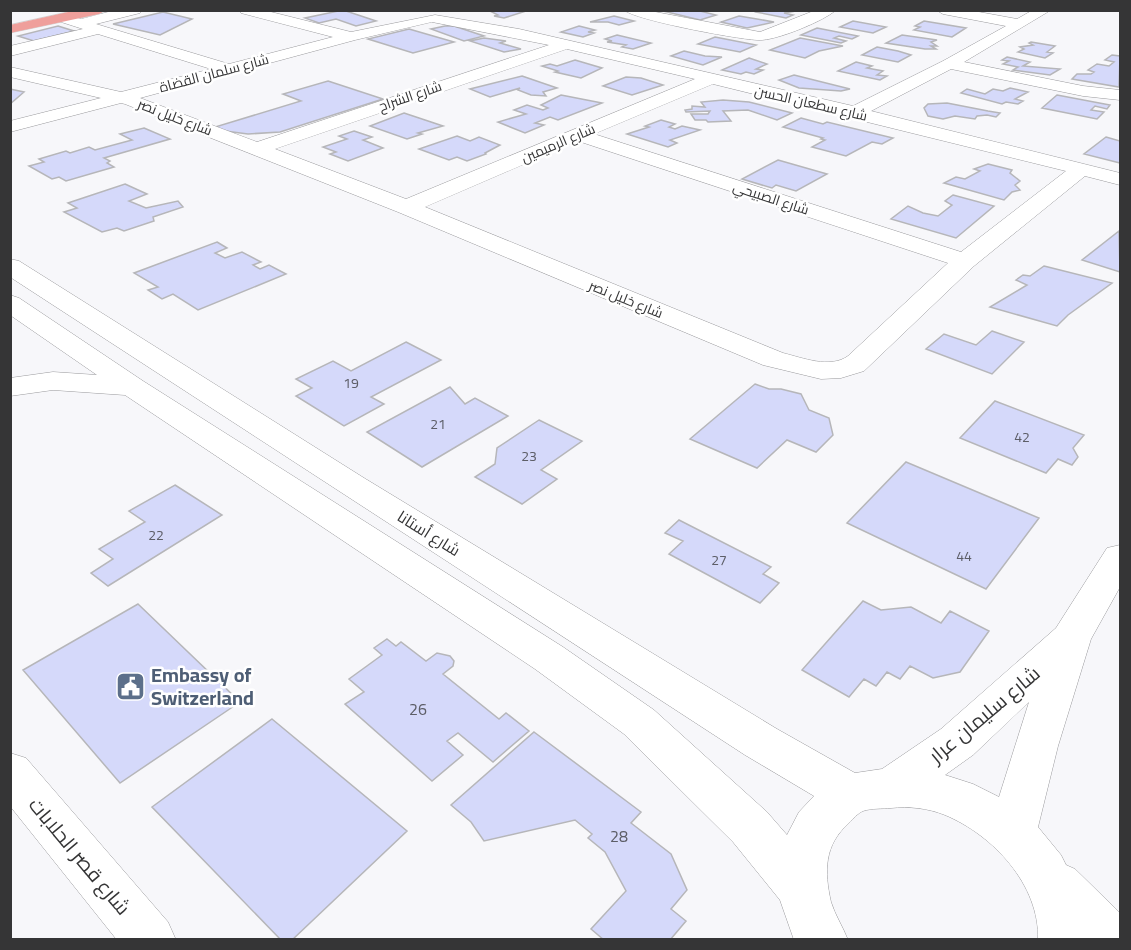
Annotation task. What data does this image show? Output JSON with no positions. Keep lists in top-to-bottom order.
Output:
{
  "streets": {
    "street": [
      "شارع سلمان القضاة",
      "شارع الشراح",
      "شارع سطعان الحسن",
      "شارع خليل نصر",
      "شارع الرميمين",
      "شارع الصبيحي",
      "شارع أستانا",
      "شارع سليمان عرار",
      "شارع قصر الحلابات"
    ]
  },
  "crossings": [
    ["شارع سلمان القضاة", "شارع سطعان الحسن"],
    ["شارع سلمان القضاة", "شارع خليل نصر"],
    ["شارع الشراح", "شارع سطعان الحسن"],
    ["شارع الشراح", "شارع خليل نصر"],
    ["شارع سطعان الحسن", "شارع خليل نصر"],
    ["شارع سطعان الحسن", "شارع الرميمين"],
    ["شارع خليل نصر", "شارع الرميمين"],
    ["شارع خليل نصر", "شارع الصبيحي"],
    ["شارع الرميمين", "شارع الصبيحي"],
    ["شارع أستانا", "شارع سليمان عرار"]
  ],
  "places": {
    "public building": ["Embassy of Switzerland"]
  },
  "house_numbers": [
    "19",
    "21",
    "42",
    "23",
    "22",
    "44",
    "27",
    "26",
    "28"
  ]
}
